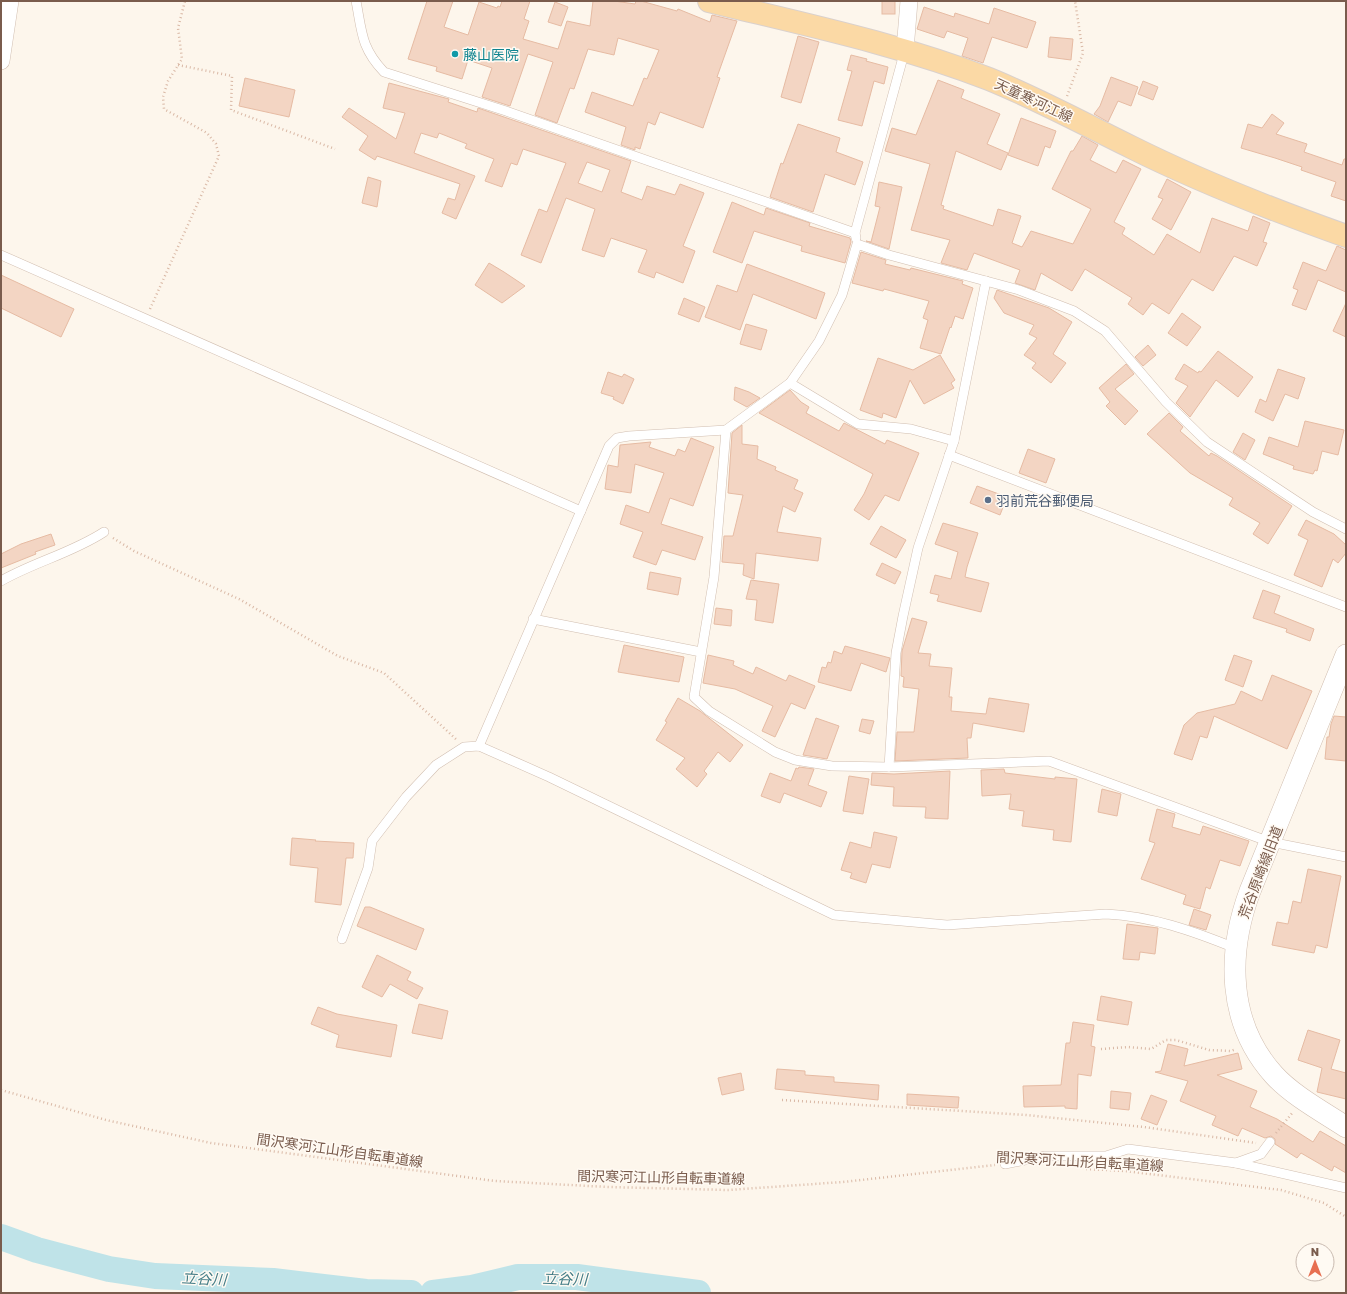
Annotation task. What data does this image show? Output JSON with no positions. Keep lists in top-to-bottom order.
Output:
{
  "streets": {
    "main road": ["天童寒河江線"],
    "street": ["荒谷原崎線旧道"],
    "path": ["間沢寒河江山形自転車道線"]
  },
  "water": ["立谷川"],
  "places": ["藤山医院", "羽前荒谷郵便局"],
  "north": "top"
}
